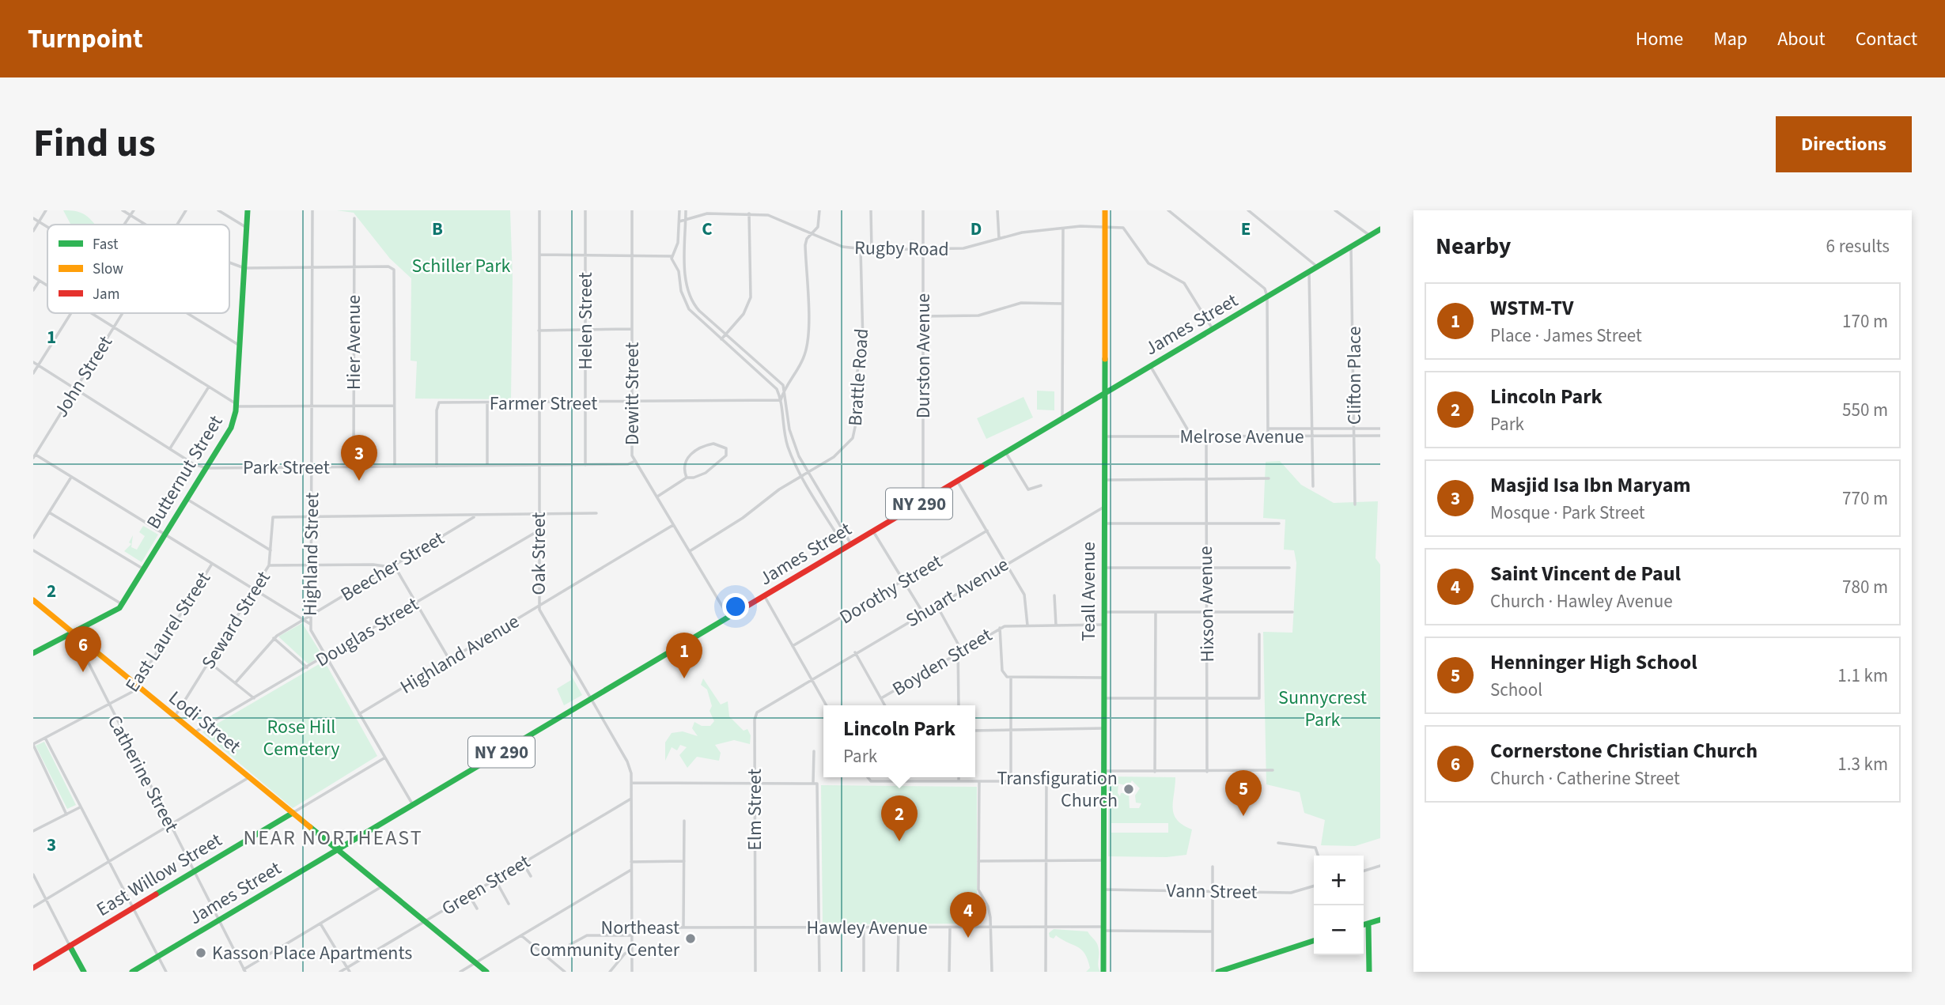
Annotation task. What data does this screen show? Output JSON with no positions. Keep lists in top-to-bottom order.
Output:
{
  "streets": {
    "street": [
      "Rugby Road",
      "Helen Street",
      "James Street",
      "Hier Avenue",
      "Durston Avenue",
      "Clifton Place",
      "John Street",
      "Brattle Road",
      "Dewitt Street",
      "Farmer Street",
      "Melrose Avenue",
      "Park Street",
      "Butternut Street",
      "NY 290",
      "Oak Street",
      "Highland Street",
      "Beecher Street",
      "Dorothy Street",
      "Teall Avenue",
      "Shuart Avenue",
      "Hixson Avenue",
      "Seward Street",
      "East Laurel Street",
      "Douglas Street",
      "Highland Avenue",
      "Boyden Street",
      "Lodi Street",
      "Catherine Street",
      "Elm Street",
      "East Willow Street",
      "Green Street",
      "Vann Street",
      "Hawley Avenue"
    ]
  },
  "crossings": [
    ["Rugby Road", "James Street"],
    ["Rugby Road", "Durston Avenue"],
    ["Rugby Road", "Brattle Road"],
    ["Rugby Road", "Teall Avenue"],
    ["Helen Street", "Farmer Street"],
    ["Helen Street", "Park Street"],
    ["James Street", "Durston Avenue"],
    ["James Street", "Clifton Place"],
    ["James Street", "Dewitt Street"],
    ["James Street", "Oak Street"],
    ["James Street", "Highland Street"],
    ["James Street", "Teall Avenue"],
    ["James Street", "Lodi Street"],
    ["James Street", "Catherine Street"],
    ["Hier Avenue", "Park Street"],
    ["Clifton Place", "Melrose Avenue"],
    ["John Street", "Park Street"],
    ["Brattle Road", "Dewitt Street"],
    ["Dewitt Street", "Farmer Street"],
    ["Dewitt Street", "Park Street"],
    ["Dewitt Street", "Highland Avenue"],
    ["Farmer Street", "Park Street"],
    ["Farmer Street", "Oak Street"],
    ["Melrose Avenue", "Teall Avenue"],
    ["Melrose Avenue", "Hixson Avenue"],
    ["Park Street", "Butternut Street"],
    ["Park Street", "Oak Street"],
    ["Park Street", "Highland Street"],
    ["Butternut Street", "Lodi Street"],
    ["Butternut Street", "Catherine Street"],
    ["Oak Street", "Douglas Street"],
    ["Oak Street", "Highland Avenue"],
    ["Oak Street", "Green Street"],
    ["Oak Street", "Hawley Avenue"],
    ["Highland Street", "Beecher Street"],
    ["Highland Street", "Seward Street"],
    ["Highland Street", "Douglas Street"],
    ["Highland Street", "Highland Avenue"],
    ["Highland Street", "East Willow Street"],
    ["Teall Avenue", "Shuart Avenue"],
    ["Teall Avenue", "Boyden Street"],
    ["Teall Avenue", "Vann Street"],
    ["Teall Avenue", "Hawley Avenue"],
    ["Shuart Avenue", "Elm Street"],
    ["Seward Street", "Lodi Street"],
    ["East Laurel Street", "Lodi Street"],
    ["East Laurel Street", "Catherine Street"],
    ["Douglas Street", "Lodi Street"],
    ["Lodi Street", "Catherine Street"],
    ["Lodi Street", "East Willow Street"],
    ["Lodi Street", "Green Street"],
    ["Catherine Street", "East Willow Street"],
    ["Elm Street", "Hawley Avenue"]
  ],
  "districts": ["NEAR NORTHEAST"],
  "parks": ["Schiller Park", "Sunnycrest Park", "Rose Hill Cemetery"],
  "places": ["Transfiguration Church", "Northeast Community Center", "Kasson Place Apartments"],
  "legend": ["Fast", "Slow", "Jam"],
  "page": {
    "header": "Turnpoint",
    "nav": [
      "Home",
      "Map",
      "About",
      "Contact"
    ],
    "title": "Find us",
    "buttons": "Directions",
    "heading": ["Nearby", "6 results"],
    "list": [
      {
        "mark": "1",
        "name": "WSTM-TV",
        "note": "Place · James Street",
        "value": "170 m"
      },
      {
        "mark": "2",
        "name": "Lincoln Park",
        "note": "Park",
        "value": "550 m"
      },
      {
        "mark": "3",
        "name": "Masjid Isa Ibn Maryam",
        "note": "Mosque · Park Street",
        "value": "770 m"
      },
      {
        "mark": "4",
        "name": "Saint Vincent de Paul",
        "note": "Church · Hawley Avenue",
        "value": "780 m"
      },
      {
        "mark": "5",
        "name": "Henninger High School",
        "note": "School",
        "value": "1.1 km"
      },
      {
        "mark": "6",
        "name": "Cornerstone Christian Church",
        "note": "Church · Catherine Street",
        "value": "1.3 km"
      }
    ],
    "pins": [
      "3",
      "6",
      "1",
      "5",
      "2",
      "4"
    ],
    "popup": ["Lincoln Park", "Park"],
    "map_buttons": ["+", "−"]
  },
  "grid": {
    "columns": [
      "B",
      "C",
      "D",
      "E"
    ],
    "rows": ["1", "2", "3"]
  }
}
